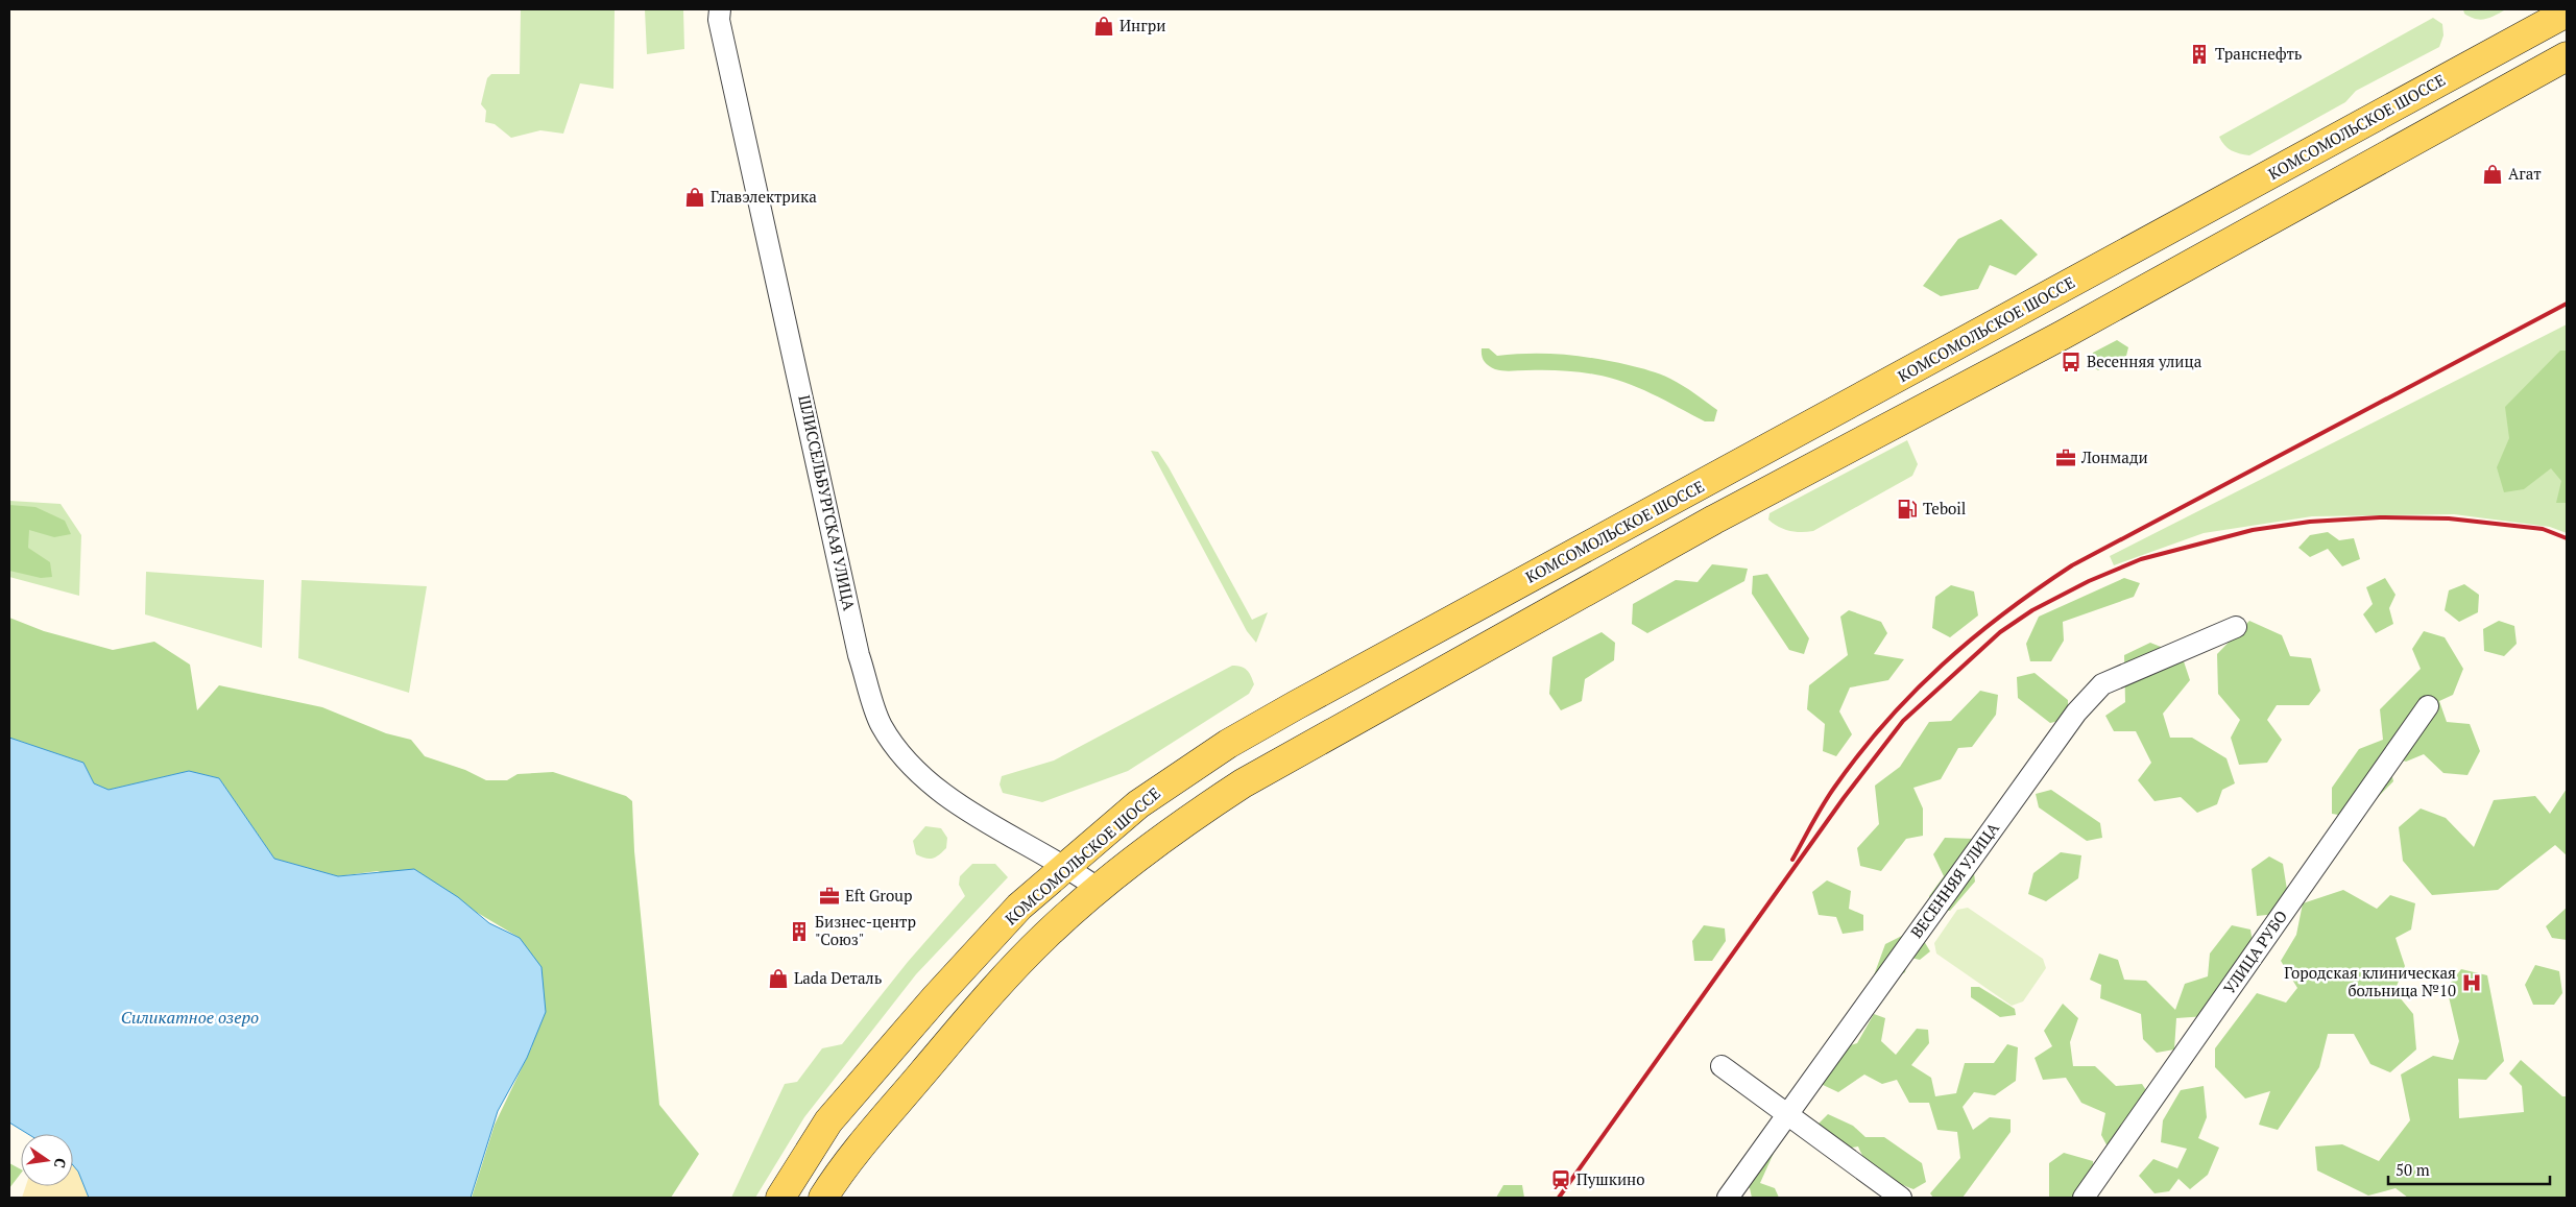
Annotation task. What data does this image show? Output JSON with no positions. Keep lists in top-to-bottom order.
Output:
{
  "streets": {
    "main road": ["КОМСОМОЛЬСКОЕ ШОССЕ"],
    "street": ["ШЛИССЕЛЬБУРГСКАЯ УЛИЦА", "ВЕСЕННЯЯ УЛИЦА", "УЛИЦА РУБО"]
  },
  "crossings": [
    ["КОМСОМОЛЬСКОЕ ШОССЕ", "ШЛИССЕЛЬБУРГСКАЯ УЛИЦА"]
  ],
  "water": ["Силикатное озеро"],
  "places": {
    "shop": [
      "Ингри",
      "Агат",
      "Главэлектрика",
      "Lada Dеталь"
    ],
    "building": ["Транснефть", "Бизнес-центр \"Союз\""],
    "bus stop": ["Весенняя улица"],
    "office": ["Лонмади", "Eft Group"],
    "fuel station": ["Teboil"],
    "hospital": ["Городская клиническая больница №10"],
    "station": ["Пушкино"]
  },
  "scale_bar": "50 m",
  "north": "right"
}
